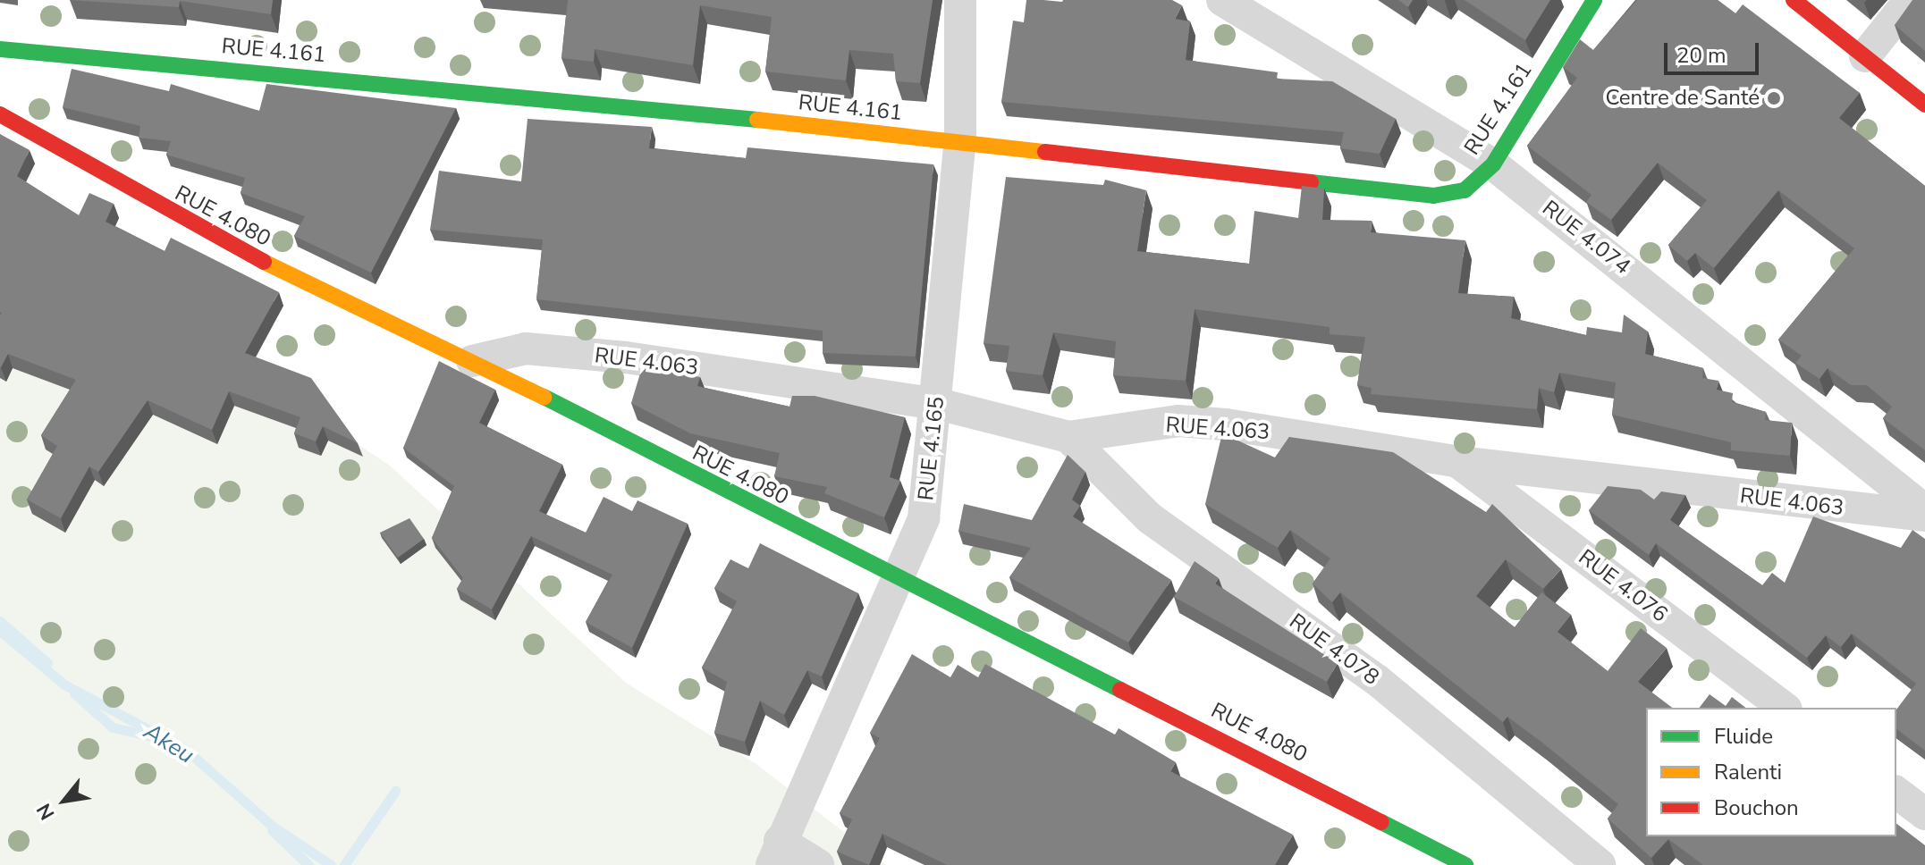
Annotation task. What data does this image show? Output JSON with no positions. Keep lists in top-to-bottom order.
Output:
{
  "streets": {
    "street": [
      "RUE 4.161",
      "RUE 4.080",
      "RUE 4.074",
      "RUE 4.063",
      "RUE 4.165",
      "RUE 4.076",
      "RUE 4.078"
    ]
  },
  "crossings": [
    ["RUE 4.161", "RUE 4.074"],
    ["RUE 4.161", "RUE 4.165"],
    ["RUE 4.080", "RUE 4.063"],
    ["RUE 4.080", "RUE 4.165"],
    ["RUE 4.074", "RUE 4.063"],
    ["RUE 4.063", "RUE 4.165"],
    ["RUE 4.063", "RUE 4.076"],
    ["RUE 4.063", "RUE 4.078"]
  ],
  "water": ["Akeu"],
  "places": ["Centre de Santé"],
  "legend": ["Fluide", "Ralenti", "Bouchon"],
  "scale_bar": "20 m",
  "north": "bottom left"
}
